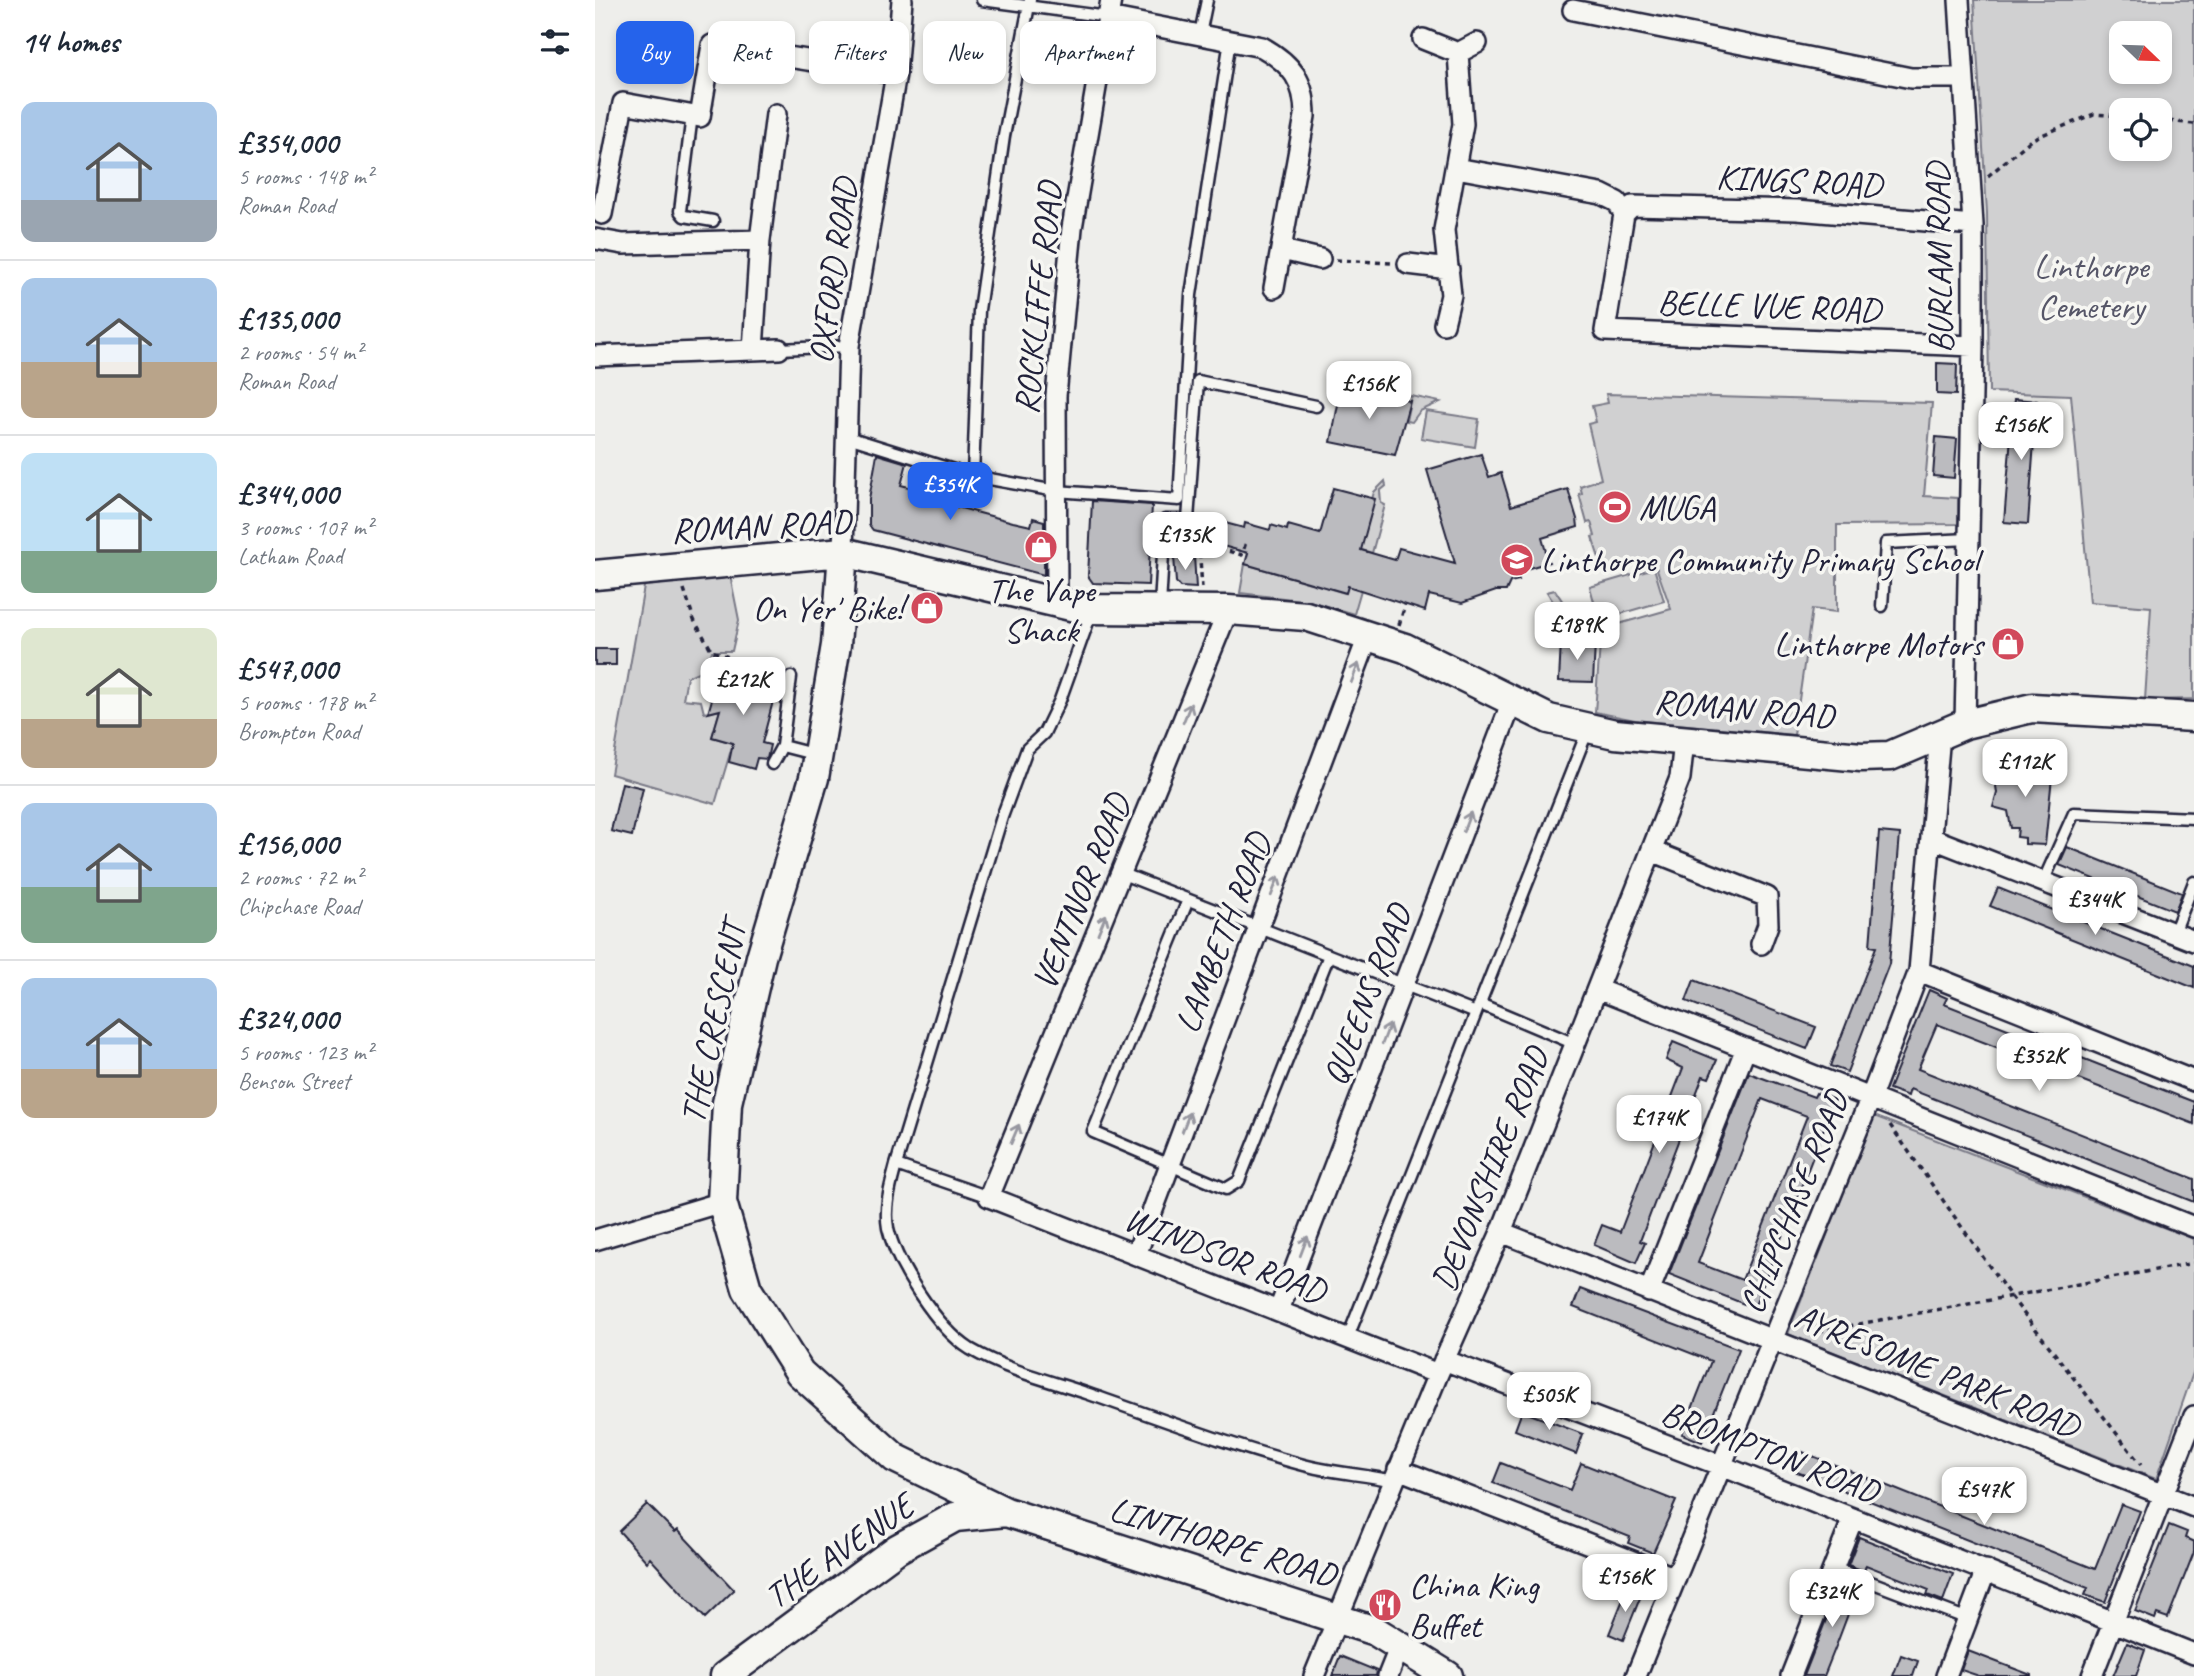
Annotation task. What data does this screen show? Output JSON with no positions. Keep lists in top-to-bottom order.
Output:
{
  "streets": {
    "street": [
      "KINGS ROAD",
      "BURLAM ROAD",
      "OXFORD ROAD",
      "ROCKLIFFE ROAD",
      "BELLE VUE ROAD",
      "ROMAN ROAD",
      "VENTNOR ROAD",
      "LAMBETH ROAD",
      "QUEENS ROAD",
      "THE CRESCENT",
      "DEVONSHIRE ROAD",
      "CHIPCHASE ROAD",
      "WINDSOR ROAD",
      "AYRESOME PARK ROAD",
      "BROMPTON ROAD",
      "LINTHORPE ROAD",
      "THE AVENUE"
    ]
  },
  "crossings": [
    ["KINGS ROAD", "BURLAM ROAD"],
    ["KINGS ROAD", "BELLE VUE ROAD"],
    ["BURLAM ROAD", "BELLE VUE ROAD"],
    ["BURLAM ROAD", "ROMAN ROAD"],
    ["BURLAM ROAD", "CHIPCHASE ROAD"],
    ["OXFORD ROAD", "ROMAN ROAD"],
    ["OXFORD ROAD", "THE CRESCENT"],
    ["ROCKLIFFE ROAD", "ROMAN ROAD"],
    ["ROMAN ROAD", "VENTNOR ROAD"],
    ["ROMAN ROAD", "LAMBETH ROAD"],
    ["ROMAN ROAD", "QUEENS ROAD"],
    ["ROMAN ROAD", "THE CRESCENT"],
    ["ROMAN ROAD", "DEVONSHIRE ROAD"],
    ["ROMAN ROAD", "CHIPCHASE ROAD"],
    ["VENTNOR ROAD", "WINDSOR ROAD"],
    ["LAMBETH ROAD", "WINDSOR ROAD"],
    ["QUEENS ROAD", "WINDSOR ROAD"],
    ["THE CRESCENT", "LINTHORPE ROAD"],
    ["THE CRESCENT", "THE AVENUE"],
    ["DEVONSHIRE ROAD", "WINDSOR ROAD"],
    ["DEVONSHIRE ROAD", "AYRESOME PARK ROAD"],
    ["DEVONSHIRE ROAD", "BROMPTON ROAD"],
    ["DEVONSHIRE ROAD", "LINTHORPE ROAD"],
    ["CHIPCHASE ROAD", "AYRESOME PARK ROAD"],
    ["CHIPCHASE ROAD", "BROMPTON ROAD"],
    ["WINDSOR ROAD", "BROMPTON ROAD"],
    ["LINTHORPE ROAD", "THE AVENUE"]
  ],
  "one_way": ["VENTNOR ROAD", "LAMBETH ROAD", "QUEENS ROAD"],
  "parks": ["Linthorpe Cemetery"],
  "places": {
    "sports": ["MUGA"],
    "shop": ["The Vape Shack", "On Yer' Bike!", "Linthorpe Motors"],
    "school or university": ["Linthorpe Community Primary School"],
    "restaurant": ["China King Buffet"]
  },
  "north": "bottom right",
  "page": {
    "heading": "14 homes",
    "chip": [
      "Buy",
      "Rent",
      "Filters",
      "New",
      "Apartment"
    ],
    "list": [
      {
        "name": "£354,000",
        "note": "5 rooms · 148 m² · Roman Road"
      },
      {
        "name": "£135,000",
        "note": "2 rooms · 54 m² · Roman Road"
      },
      {
        "name": "£344,000",
        "note": "3 rooms · 107 m² · Latham Road"
      },
      {
        "name": "£547,000",
        "note": "5 rooms · 178 m² · Brompton Road"
      },
      {
        "name": "£156,000",
        "note": "2 rooms · 72 m² · Chipchase Road"
      },
      {
        "name": "£324,000",
        "note": "5 rooms · 123 m² · Benson Street"
      }
    ],
    "price": [
      "£156K",
      "£156K",
      "£354K",
      "£135K",
      "£189K",
      "£212K",
      "£112K",
      "£344K",
      "£352K",
      "£174K",
      "£505K",
      "£547K",
      "£156K",
      "£324K"
    ]
  }
}
